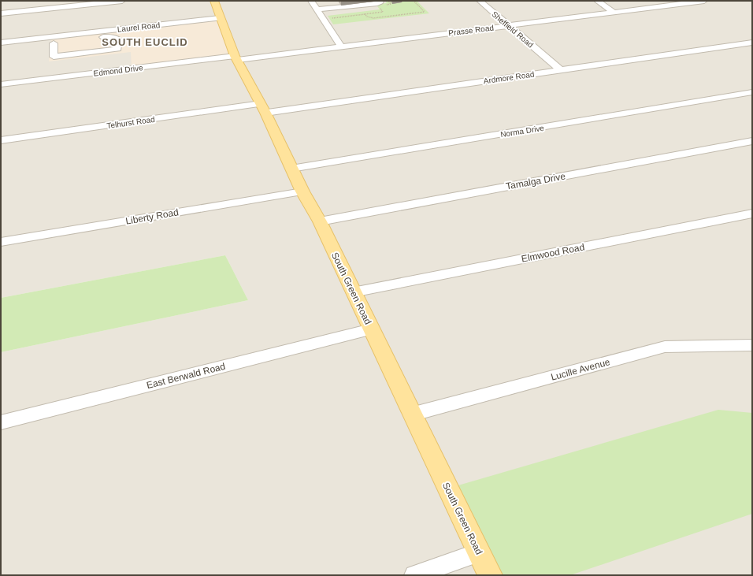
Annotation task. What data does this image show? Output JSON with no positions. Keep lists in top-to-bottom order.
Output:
{
  "streets": {
    "main road": ["South Green Road"],
    "street": [
      "Laurel Road",
      "Sheffield Road",
      "Prasse Road",
      "Edmond Drive",
      "Ardmore Road",
      "Telhurst Road",
      "Norma Drive",
      "Tamalga Drive",
      "Liberty Road",
      "Elmwood Road",
      "Lucille Avenue",
      "East Berwald Road"
    ]
  },
  "crossings": [
    ["Laurel Road", "South Green Road"],
    ["Sheffield Road", "Prasse Road"],
    ["Sheffield Road", "Ardmore Road"],
    ["Prasse Road", "Edmond Drive"],
    ["Prasse Road", "South Green Road"],
    ["Edmond Drive", "South Green Road"],
    ["Ardmore Road", "Telhurst Road"],
    ["Ardmore Road", "South Green Road"],
    ["Telhurst Road", "South Green Road"],
    ["Norma Drive", "South Green Road"],
    ["Tamalga Drive", "South Green Road"],
    ["Liberty Road", "South Green Road"],
    ["Elmwood Road", "South Green Road"],
    ["South Green Road", "Lucille Avenue"],
    ["South Green Road", "East Berwald Road"]
  ],
  "districts": ["SOUTH EUCLID"]
}
